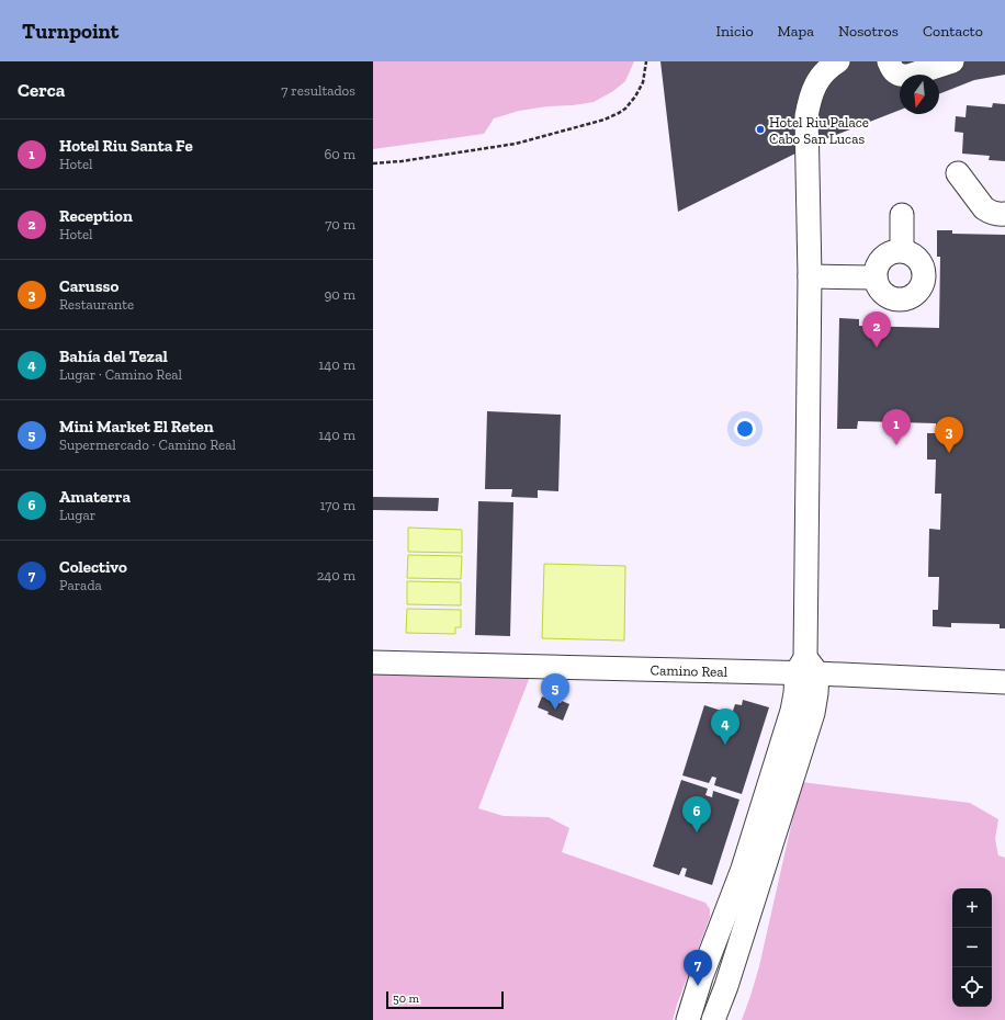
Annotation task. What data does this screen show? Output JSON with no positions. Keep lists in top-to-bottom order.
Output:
{
  "streets": {
    "street": ["Camino Real"]
  },
  "places": ["Hotel Riu Palace Cabo San Lucas"],
  "scale_bar": "50 m",
  "north": "bottom",
  "page": {
    "header": "Turnpoint",
    "nav": [
      "Inicio",
      "Mapa",
      "Nosotros",
      "Contacto"
    ],
    "heading": ["Cerca", "7 resultados"],
    "list": [
      {
        "mark": "1",
        "name": "Hotel Riu Santa Fe",
        "note": "Hotel",
        "value": "60 m"
      },
      {
        "mark": "2",
        "name": "Reception",
        "note": "Hotel",
        "value": "70 m"
      },
      {
        "mark": "3",
        "name": "Carusso",
        "note": "Restaurante",
        "value": "90 m"
      },
      {
        "mark": "4",
        "name": "Bahía del Tezal",
        "note": "Lugar · Camino Real",
        "value": "140 m"
      },
      {
        "mark": "5",
        "name": "Mini Market El Reten",
        "note": "Supermercado · Camino Real",
        "value": "140 m"
      },
      {
        "mark": "6",
        "name": "Amaterra",
        "note": "Lugar",
        "value": "170 m"
      },
      {
        "mark": "7",
        "name": "Colectivo",
        "note": "Parada",
        "value": "240 m"
      }
    ],
    "pins": [
      "2",
      "1",
      "3",
      "5",
      "4",
      "6",
      "7"
    ],
    "map_buttons": ["+", "−"],
    "scale": "50 m"
  }
}
